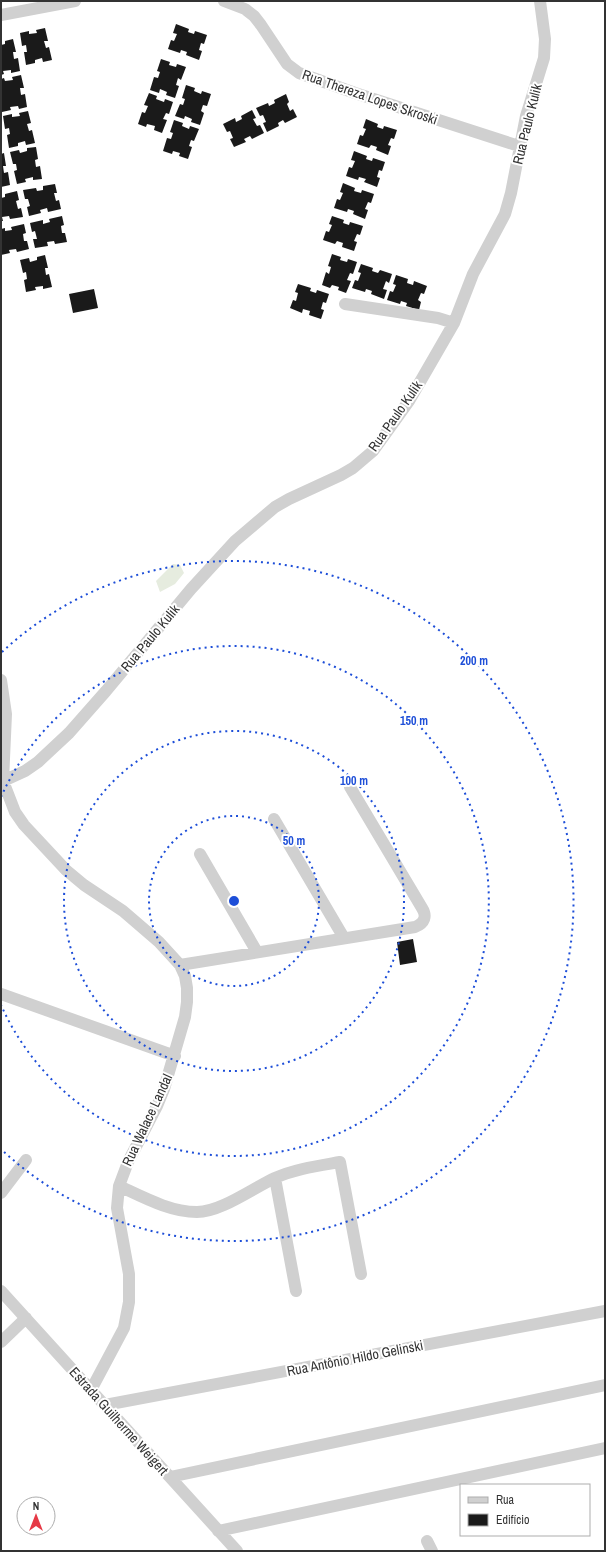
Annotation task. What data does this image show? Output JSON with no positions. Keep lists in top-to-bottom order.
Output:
{
  "streets": {
    "street": [
      "Rua Thereza Lopes Skroski",
      "Rua Paulo Kulik",
      "Rua Walace Landal",
      "Rua Antônio Hildo Gelinski",
      "Estrada Guilherme Weigert"
    ]
  },
  "crossings": [
    ["Rua Thereza Lopes Skroski", "Rua Paulo Kulik"],
    ["Rua Paulo Kulik", "Rua Walace Landal"],
    ["Rua Walace Landal", "Estrada Guilherme Weigert"],
    ["Rua Antônio Hildo Gelinski", "Estrada Guilherme Weigert"]
  ],
  "legend": ["Rua", "Edifício"],
  "north": "top",
  "rings": [
    "200 m",
    "150 m",
    "100 m",
    "50 m"
  ]
}
